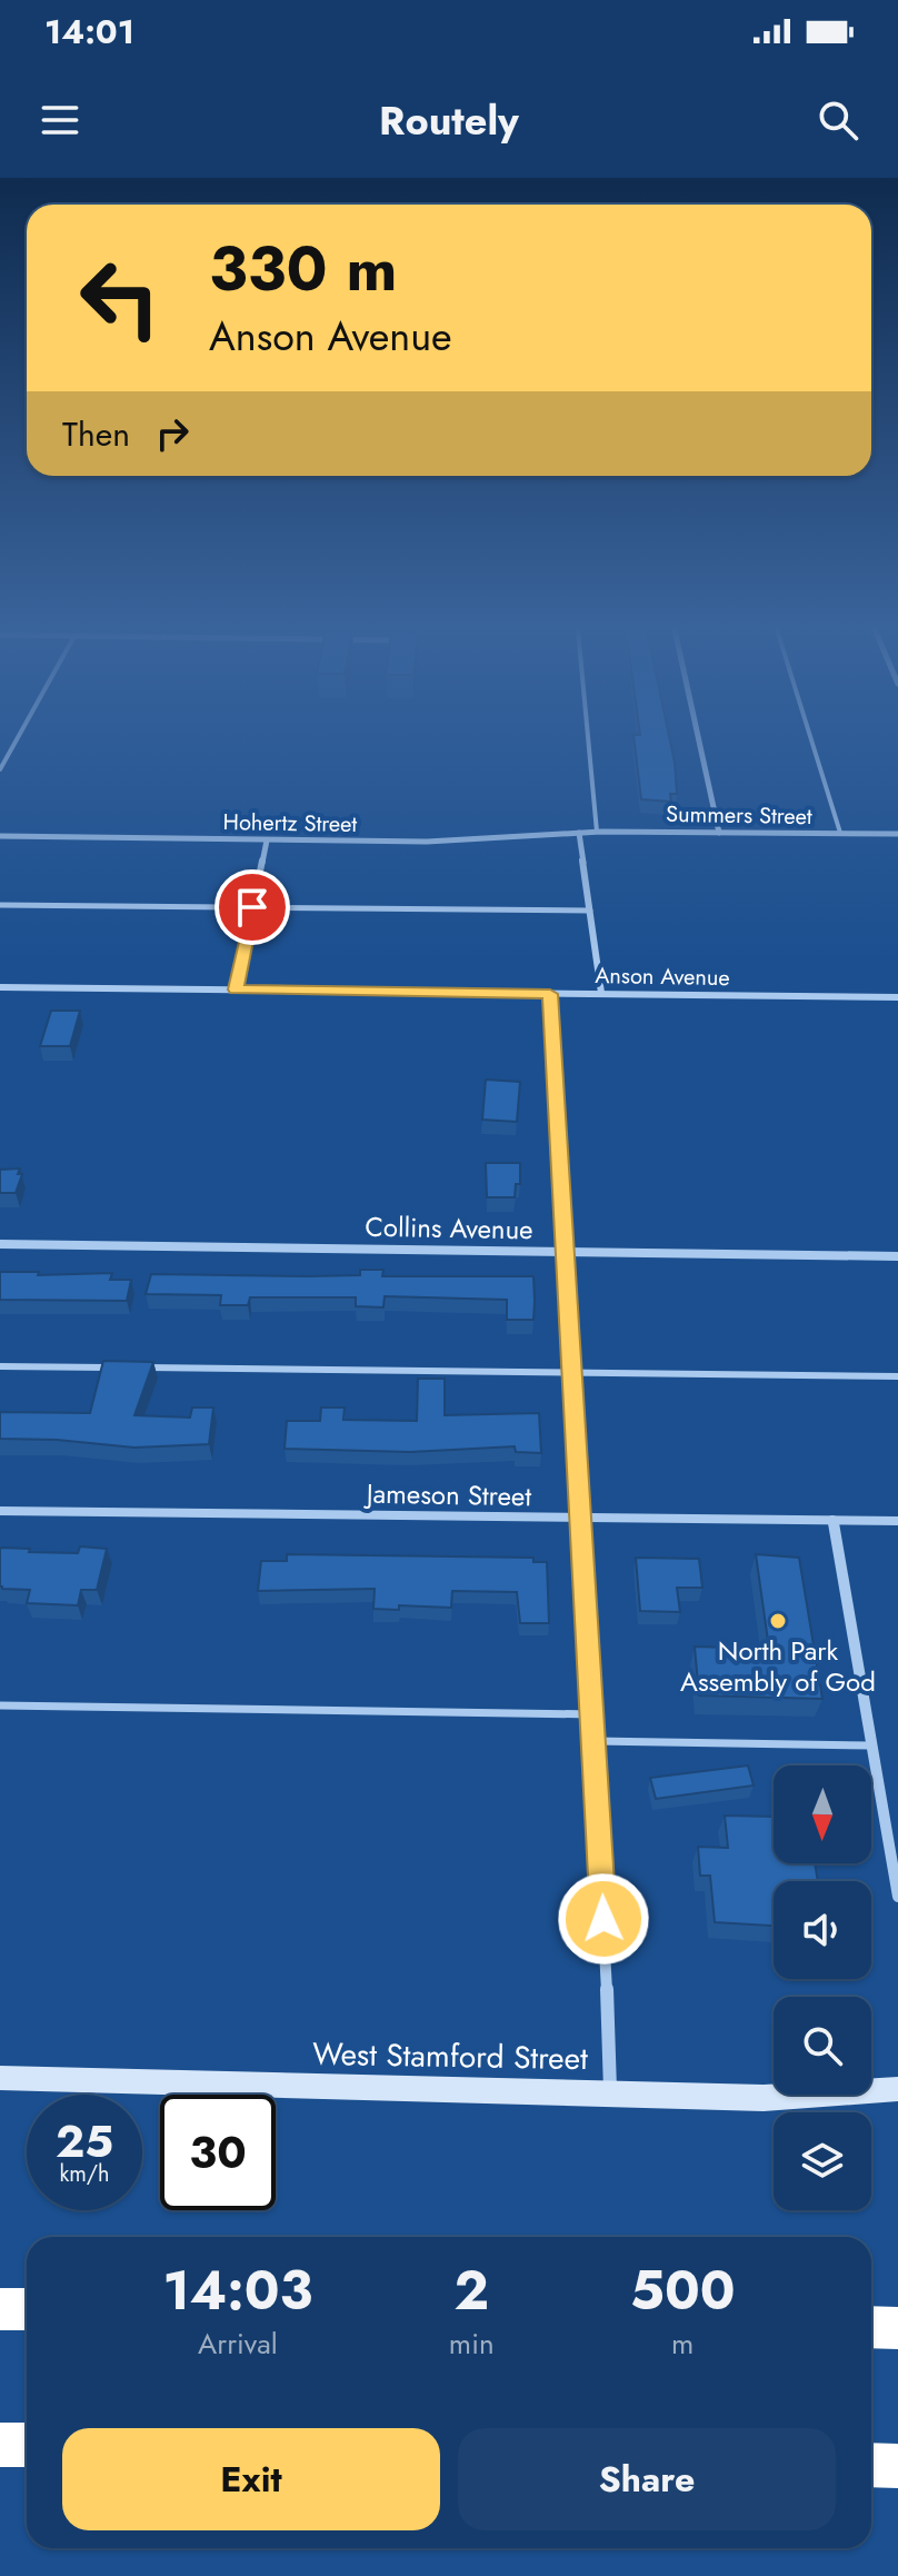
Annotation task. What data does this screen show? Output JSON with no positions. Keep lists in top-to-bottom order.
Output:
{
  "streets": {
    "main road": ["West Stamford Street"],
    "street": [
      "Summers Street",
      "Hohertz Street",
      "Anson Avenue",
      "Collins Avenue",
      "Jameson Street"
    ]
  },
  "crossings": [
    ["Summers Street", "Hohertz Street"]
  ],
  "places": ["North Park Assembly of God"],
  "north": "bottom",
  "page": {
    "status": "14:01",
    "header": "Routely",
    "turn": ["330 m", "Anson Avenue"],
    "then": "Then",
    "speed": "25 km/h",
    "limit": "30",
    "eta": [
      "14:03",
      "Arrival",
      "2",
      "min",
      "500",
      "m"
    ],
    "buttons": ["Exit", "Share"]
  }
}
